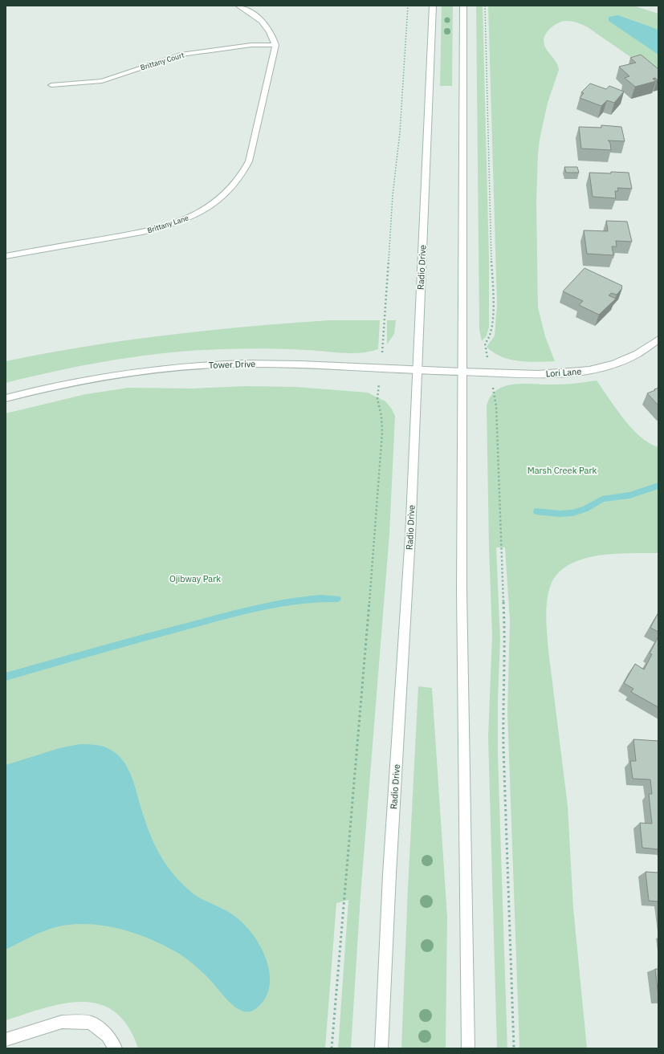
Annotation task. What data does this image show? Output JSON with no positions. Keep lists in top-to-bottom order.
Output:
{
  "streets": {
    "main road": [
      "Brittany Court",
      "Brittany Lane",
      "Radio Drive",
      "Tower Drive",
      "Lori Lane"
    ]
  },
  "crossings": [
    ["Brittany Court", "Brittany Lane"],
    ["Radio Drive", "Tower Drive"],
    ["Tower Drive", "Lori Lane"]
  ],
  "parks": ["Marsh Creek Park", "Ojibway Park"]
}
